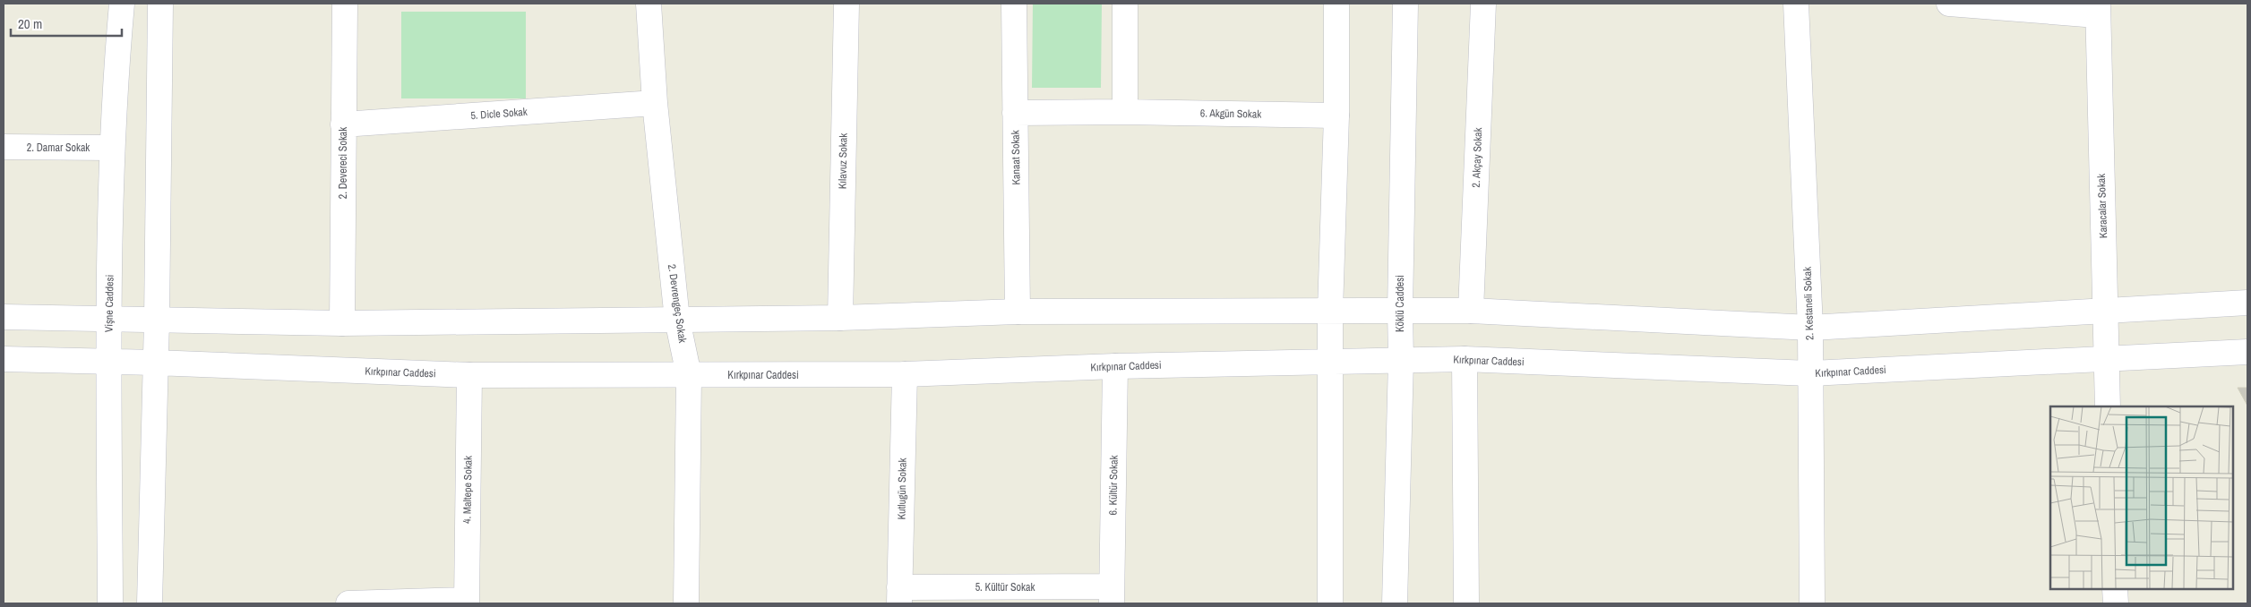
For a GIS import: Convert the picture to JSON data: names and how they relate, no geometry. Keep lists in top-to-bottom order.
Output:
{
  "streets": {
    "main road": [
      "5. Dicle Sokak",
      "6. Akgün Sokak",
      "2. Damar Sokak",
      "Kanaat Sokak",
      "2. Akçay Sokak",
      "Kılavuz Sokak",
      "2. Devereci Sokak",
      "Karacalar Sokak",
      "Vişne Caddesi",
      "2. Devrengeç Sokak",
      "Köklü Caddesi",
      "2. Kestaneli Sokak",
      "Kırkpınar Caddesi",
      "6. Kültür Sokak",
      "Kutlugün Sokak",
      "4. Maltepe Sokak",
      "5. Kültür Sokak"
    ]
  },
  "crossings": [
    ["5. Dicle Sokak", "2. Devereci Sokak"],
    ["5. Dicle Sokak", "2. Devrengeç Sokak"],
    ["6. Akgün Sokak", "Kanaat Sokak"],
    ["2. Damar Sokak", "Vişne Caddesi"],
    ["Karacalar Sokak", "Kırkpınar Caddesi"],
    ["Vişne Caddesi", "Kırkpınar Caddesi"],
    ["2. Devrengeç Sokak", "Kırkpınar Caddesi"],
    ["Köklü Caddesi", "Kırkpınar Caddesi"],
    ["2. Kestaneli Sokak", "Kırkpınar Caddesi"],
    ["Kırkpınar Caddesi", "6. Kültür Sokak"],
    ["Kırkpınar Caddesi", "Kutlugün Sokak"],
    ["Kırkpınar Caddesi", "4. Maltepe Sokak"],
    ["6. Kültür Sokak", "5. Kültür Sokak"],
    ["Kutlugün Sokak", "5. Kültür Sokak"]
  ],
  "scale_bar": "20 m"
}
